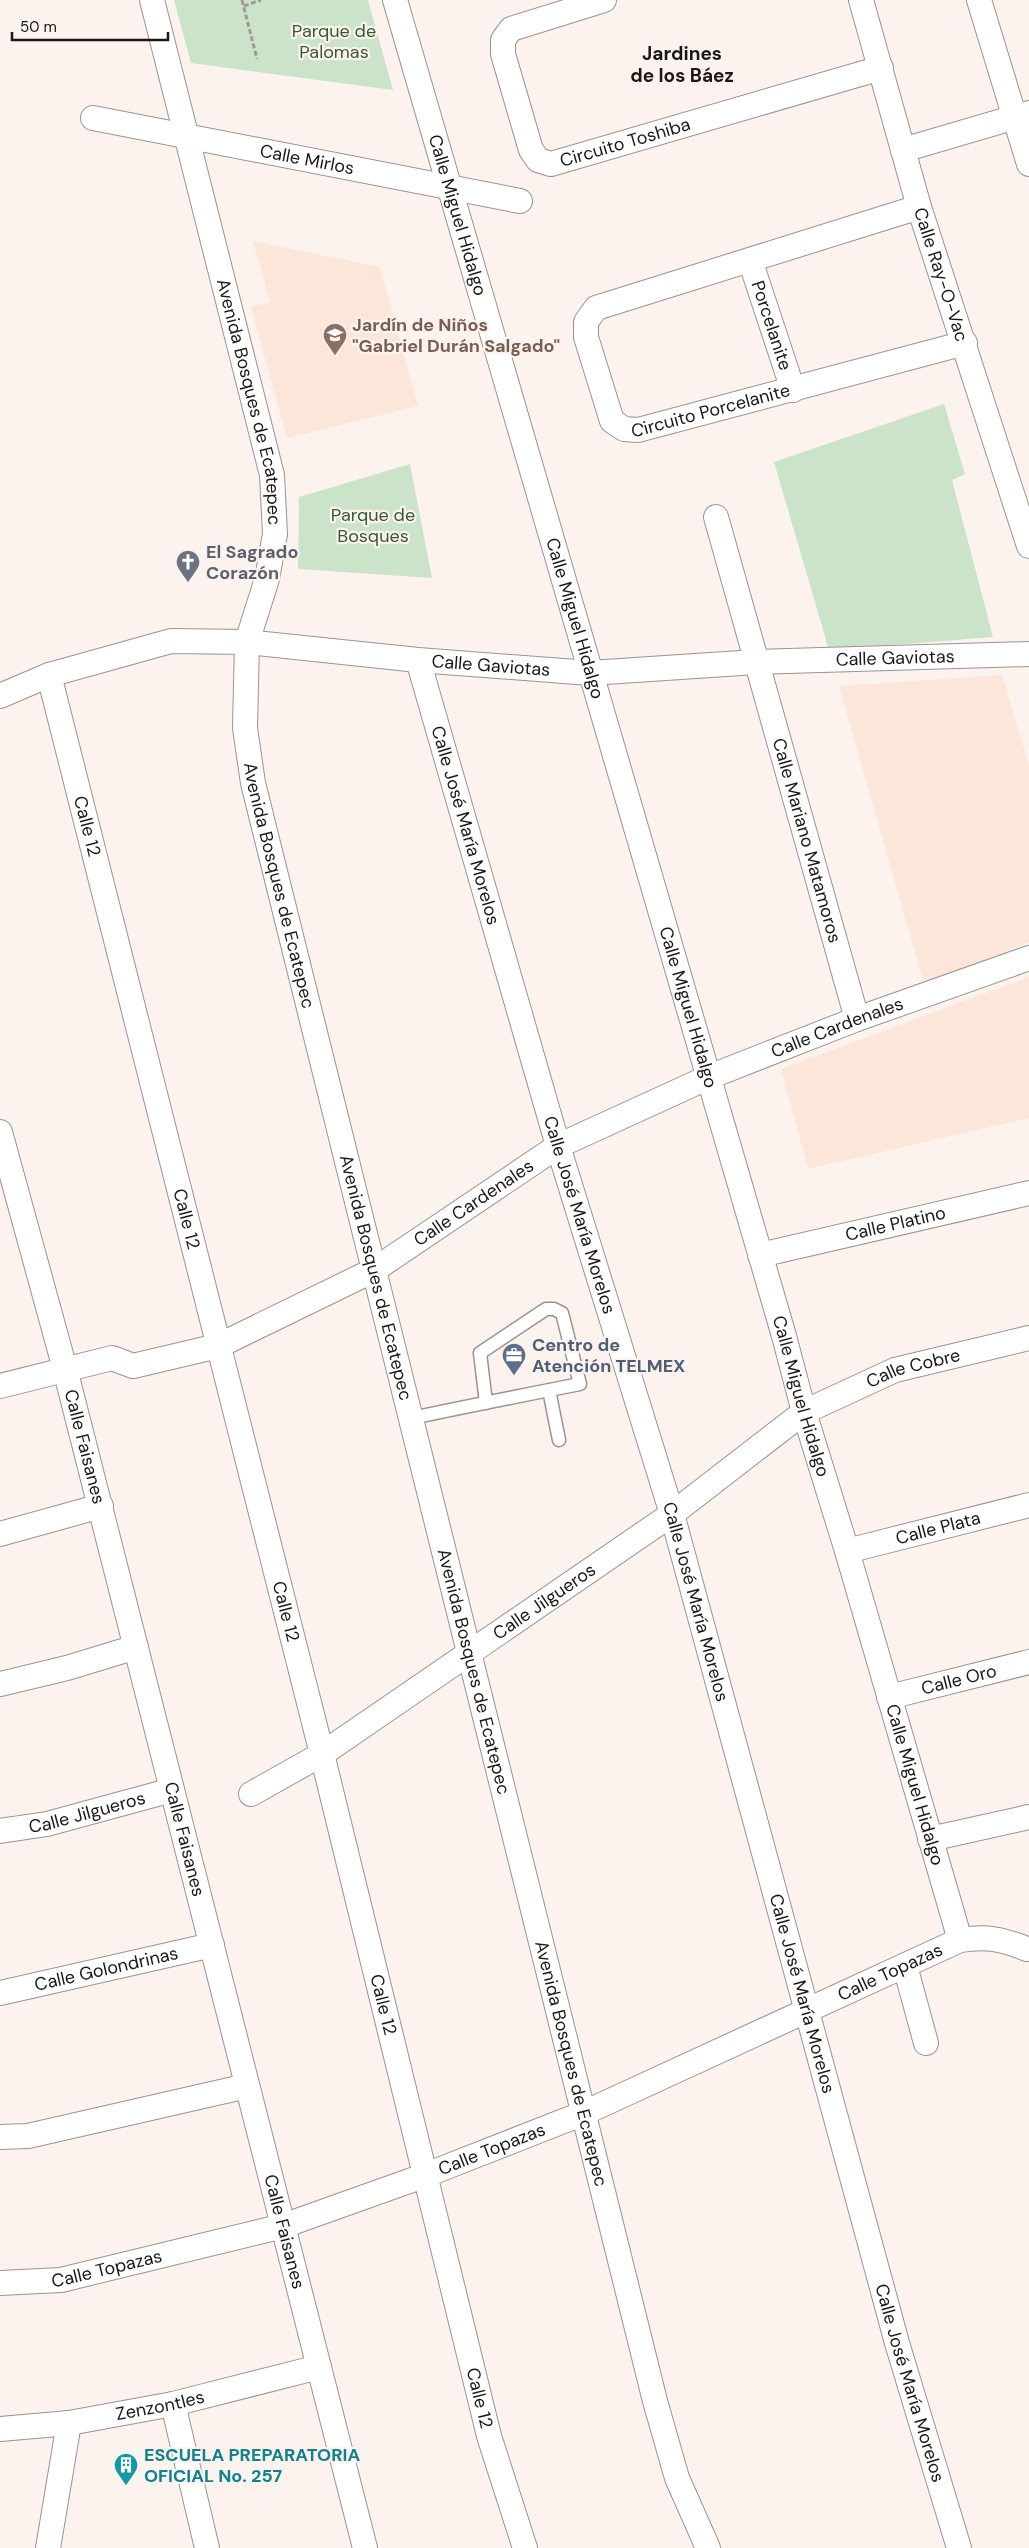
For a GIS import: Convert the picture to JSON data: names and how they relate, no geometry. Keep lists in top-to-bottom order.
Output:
{
  "streets": {
    "street": [
      "Circuito Toshiba",
      "Calle Mirlos",
      "Calle Miguel Hidalgo",
      "Calle Ray-O-Vac",
      "Porcelanite",
      "Avenida Bosques de Ecatepec",
      "Circuito Porcelanite",
      "Calle Gaviotas",
      "Calle José María Morelos",
      "Calle 12",
      "Calle Mariano Matamoros",
      "Calle Cardenales",
      "Calle Platino",
      "Calle Cobre",
      "Calle Faisanes",
      "Calle Plata",
      "Calle Jilgueros",
      "Calle Oro",
      "Calle Golondrinas",
      "Calle Topazas",
      "Zenzontles"
    ]
  },
  "crossings": [
    ["Circuito Toshiba", "Calle Ray-O-Vac"],
    ["Calle Mirlos", "Calle Miguel Hidalgo"],
    ["Calle Mirlos", "Avenida Bosques de Ecatepec"],
    ["Calle Miguel Hidalgo", "Calle Gaviotas"],
    ["Calle Miguel Hidalgo", "Calle Cardenales"],
    ["Calle Miguel Hidalgo", "Calle Platino"],
    ["Calle Miguel Hidalgo", "Calle Cobre"],
    ["Calle Miguel Hidalgo", "Calle Plata"],
    ["Calle Miguel Hidalgo", "Calle Jilgueros"],
    ["Calle Miguel Hidalgo", "Calle Oro"],
    ["Calle Miguel Hidalgo", "Calle Topazas"],
    ["Calle Ray-O-Vac", "Circuito Porcelanite"],
    ["Porcelanite", "Circuito Porcelanite"],
    ["Avenida Bosques de Ecatepec", "Calle Gaviotas"],
    ["Avenida Bosques de Ecatepec", "Calle Cardenales"],
    ["Avenida Bosques de Ecatepec", "Calle Jilgueros"],
    ["Avenida Bosques de Ecatepec", "Calle Topazas"],
    ["Calle Gaviotas", "Calle José María Morelos"],
    ["Calle Gaviotas", "Calle 12"],
    ["Calle Gaviotas", "Calle Mariano Matamoros"],
    ["Calle José María Morelos", "Calle Cardenales"],
    ["Calle José María Morelos", "Calle Jilgueros"],
    ["Calle José María Morelos", "Calle Topazas"],
    ["Calle 12", "Calle Cardenales"],
    ["Calle 12", "Calle Jilgueros"],
    ["Calle 12", "Calle Topazas"],
    ["Calle Mariano Matamoros", "Calle Cardenales"],
    ["Calle Cardenales", "Calle Faisanes"],
    ["Calle Cobre", "Calle Jilgueros"],
    ["Calle Faisanes", "Calle Jilgueros"],
    ["Calle Faisanes", "Calle Golondrinas"],
    ["Calle Faisanes", "Calle Topazas"],
    ["Calle Faisanes", "Zenzontles"]
  ],
  "districts": ["Jardines de los Báez"],
  "parks": ["Parque de Palomas", "Parque de Bosques"],
  "places": {
    "school or university": ["Jardín de Niños \"Gabriel Durán Salgado\""],
    "church": ["El Sagrado Corazón"],
    "office": ["Centro de Atención TELMEX"],
    "building": ["ESCUELA PREPARATORIA OFICIAL No. 257"]
  },
  "scale_bar": "50 m"
}
